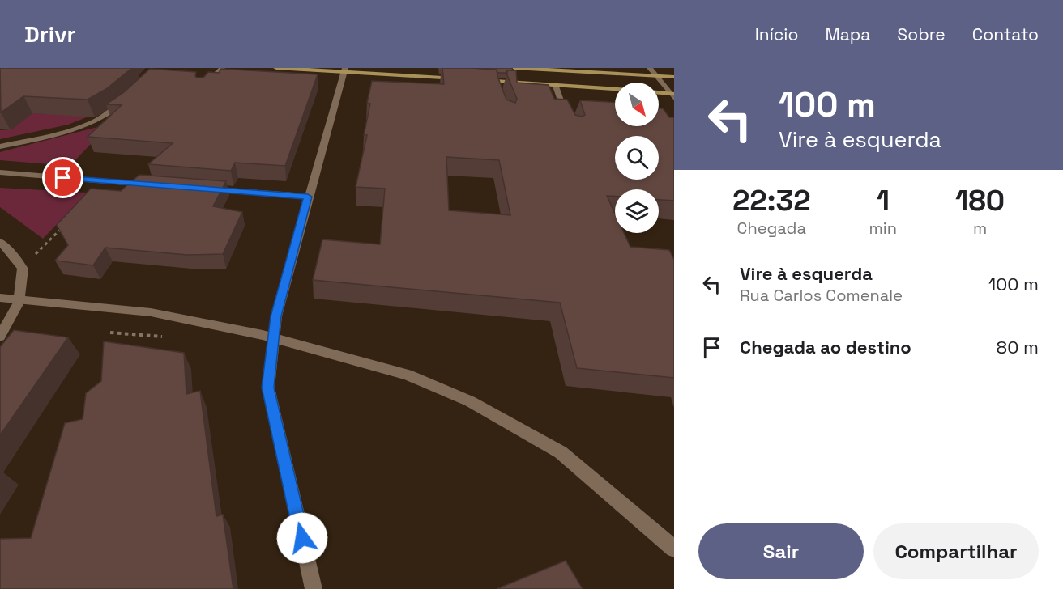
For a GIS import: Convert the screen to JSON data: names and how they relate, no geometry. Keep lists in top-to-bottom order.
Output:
{
  "north": "bottom right",
  "page": {
    "header": "Drivr",
    "nav": [
      "Início",
      "Mapa",
      "Sobre",
      "Contato"
    ],
    "turn": ["100 m", "Vire à esquerda"],
    "eta": [
      "22:32",
      "Chegada",
      "1",
      "min",
      "180",
      "m"
    ],
    "list": [
      {
        "name": "Vire à esquerda",
        "note": "Rua Carlos Comenale",
        "value": "100 m"
      },
      {
        "name": "Chegada ao destino",
        "value": "80 m"
      }
    ],
    "buttons": ["Sair", "Compartilhar"]
  }
}
